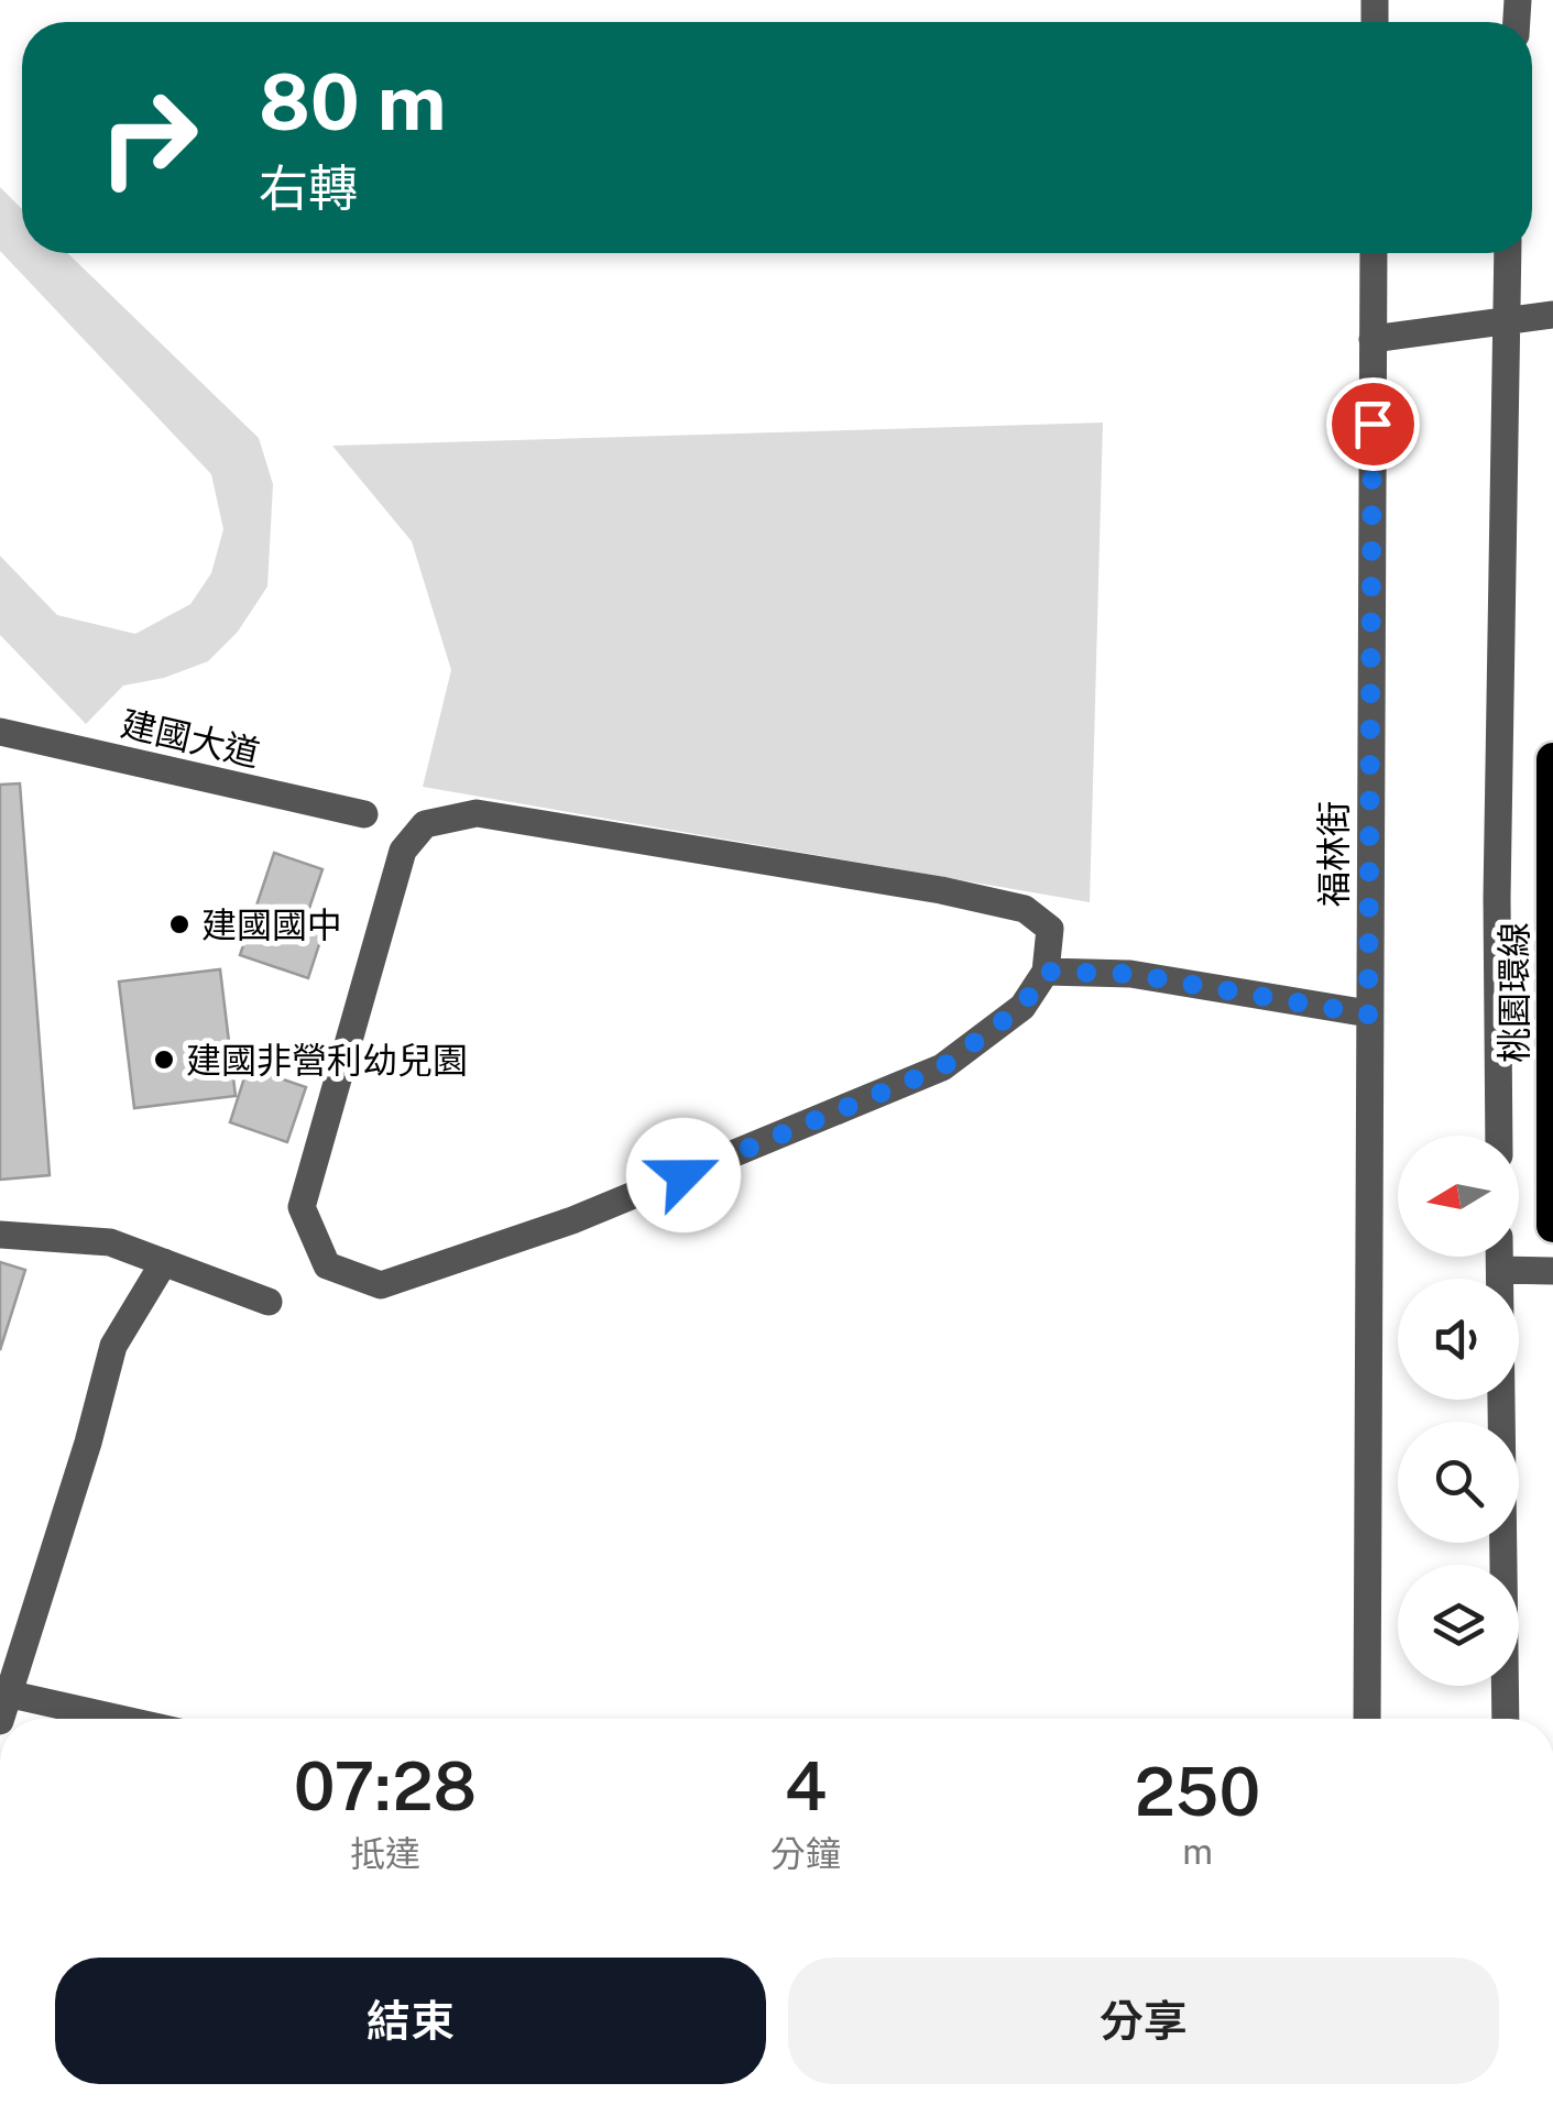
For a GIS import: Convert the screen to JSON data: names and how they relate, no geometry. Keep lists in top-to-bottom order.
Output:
{
  "streets": {
    "highway": ["桃園環線"],
    "street": ["建國大道", "福林街"]
  },
  "places": ["建國國中", "建國非營利幼兒園"],
  "north": "left",
  "page": {
    "turn": ["80 m", "右轉"],
    "eta": [
      "07:28",
      "抵達",
      "4",
      "分鐘",
      "250",
      "m"
    ],
    "buttons": ["結束", "分享"]
  }
}
